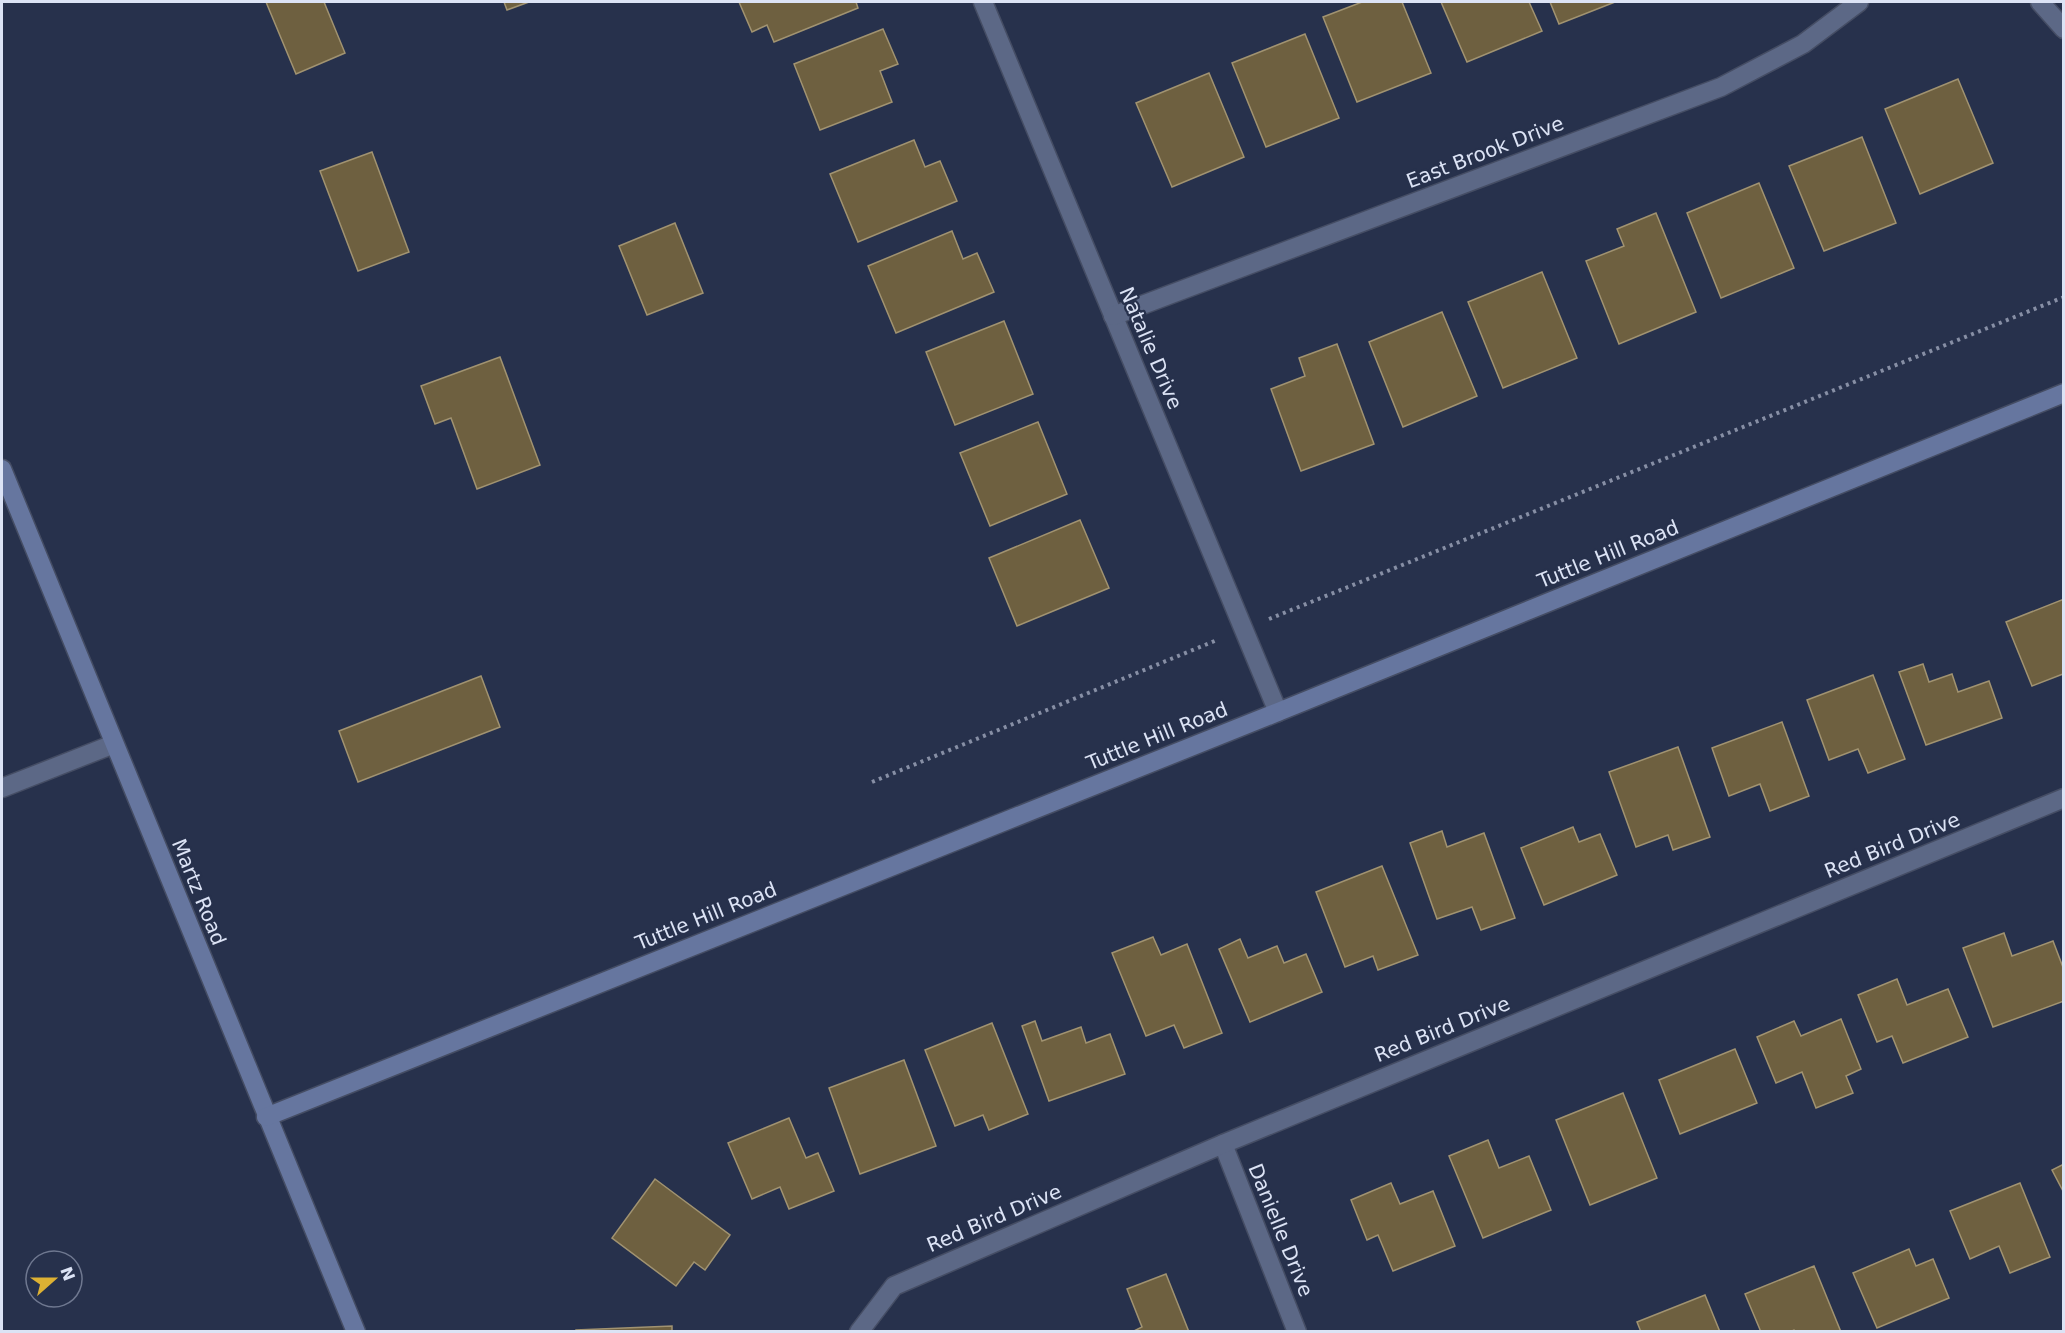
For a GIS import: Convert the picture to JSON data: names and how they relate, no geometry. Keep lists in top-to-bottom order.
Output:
{
  "streets": {
    "main road": ["Tuttle Hill Road", "Martz Road"],
    "street": [
      "East Brook Drive",
      "Natalie Drive",
      "Red Bird Drive",
      "Danielle Drive"
    ]
  },
  "crossings": [
    ["East Brook Drive", "Natalie Drive"],
    ["Natalie Drive", "Tuttle Hill Road"],
    ["Tuttle Hill Road", "Martz Road"],
    ["Red Bird Drive", "Danielle Drive"]
  ],
  "north": "right"
}
